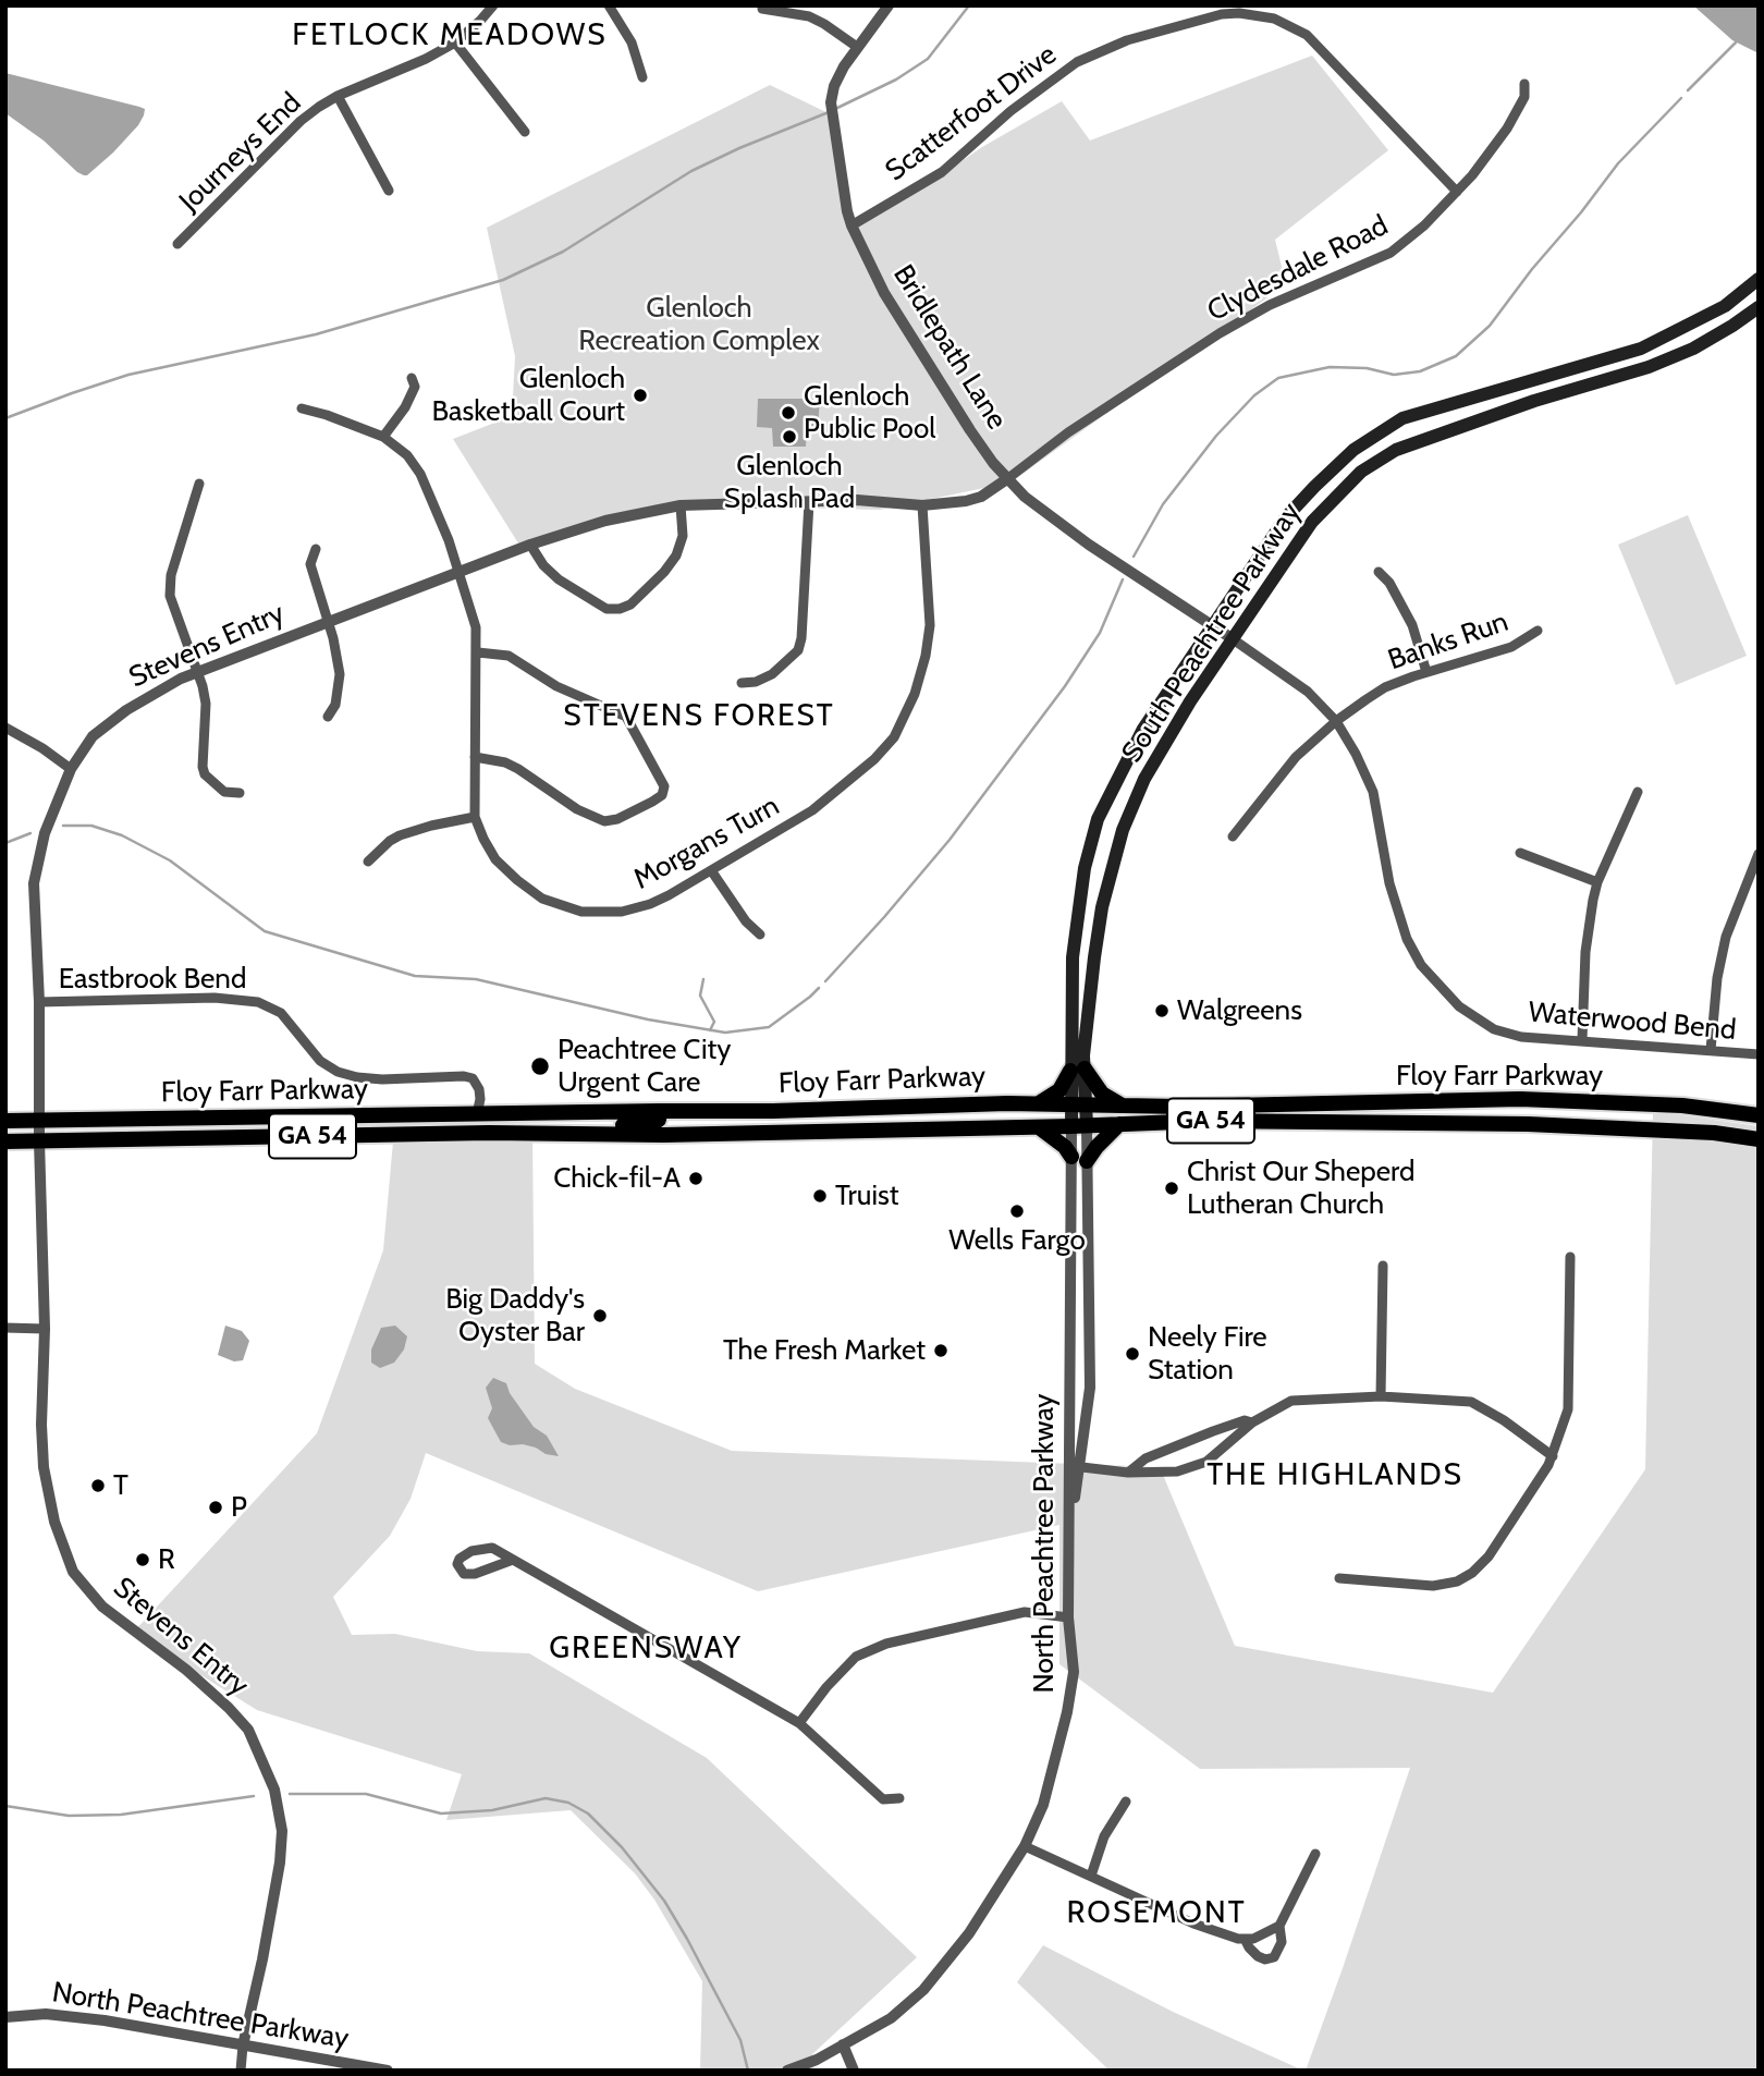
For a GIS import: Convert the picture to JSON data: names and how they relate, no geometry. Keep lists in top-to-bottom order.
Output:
{
  "streets": {
    "main road": ["South Peachtree Parkway", "Floy Farr Parkway", "GA 54"],
    "street": [
      "Scatterfoot Drive",
      "Journeys End",
      "Clydesdale Road",
      "Bridlepath Lane",
      "Banks Run",
      "Stevens Entry",
      "Morgans Turn",
      "Eastbrook Bend",
      "Waterwood Bend",
      "North Peachtree Parkway"
    ]
  },
  "crossings": [
    ["Scatterfoot Drive", "Clydesdale Road"],
    ["Scatterfoot Drive", "Bridlepath Lane"],
    ["Clydesdale Road", "Bridlepath Lane"],
    ["Clydesdale Road", "Stevens Entry"],
    ["Bridlepath Lane", "South Peachtree Parkway"],
    ["Bridlepath Lane", "Stevens Entry"],
    ["Bridlepath Lane", "Waterwood Bend"],
    ["South Peachtree Parkway", "Waterwood Bend"],
    ["South Peachtree Parkway", "Floy Farr Parkway"],
    ["South Peachtree Parkway", "North Peachtree Parkway"],
    ["Banks Run", "Waterwood Bend"],
    ["Stevens Entry", "Morgans Turn"],
    ["Stevens Entry", "Eastbrook Bend"],
    ["Stevens Entry", "Floy Farr Parkway"],
    ["Stevens Entry", "North Peachtree Parkway"],
    ["Eastbrook Bend", "Floy Farr Parkway"],
    ["Floy Farr Parkway", "North Peachtree Parkway"]
  ],
  "districts": [
    "FETLOCK MEADOWS",
    "STEVENS FOREST",
    "THE HIGHLANDS",
    "GREENSWAY",
    "ROSEMONT"
  ],
  "parks": ["Glenloch Recreation Complex"],
  "places": [
    "Glenloch Basketball Court",
    "Glenloch Public Pool",
    "Glenloch Splash Pad",
    "Walgreens",
    "Peachtree City Urgent Care",
    "Chick-fil-A",
    "Christ Our Sheperd Lutheran Church",
    "Truist",
    "Wells Fargo",
    "Big Daddy's Oyster Bar",
    "The Fresh Market",
    "Neely Fire Station",
    "T",
    "P",
    "R"
  ]
}
